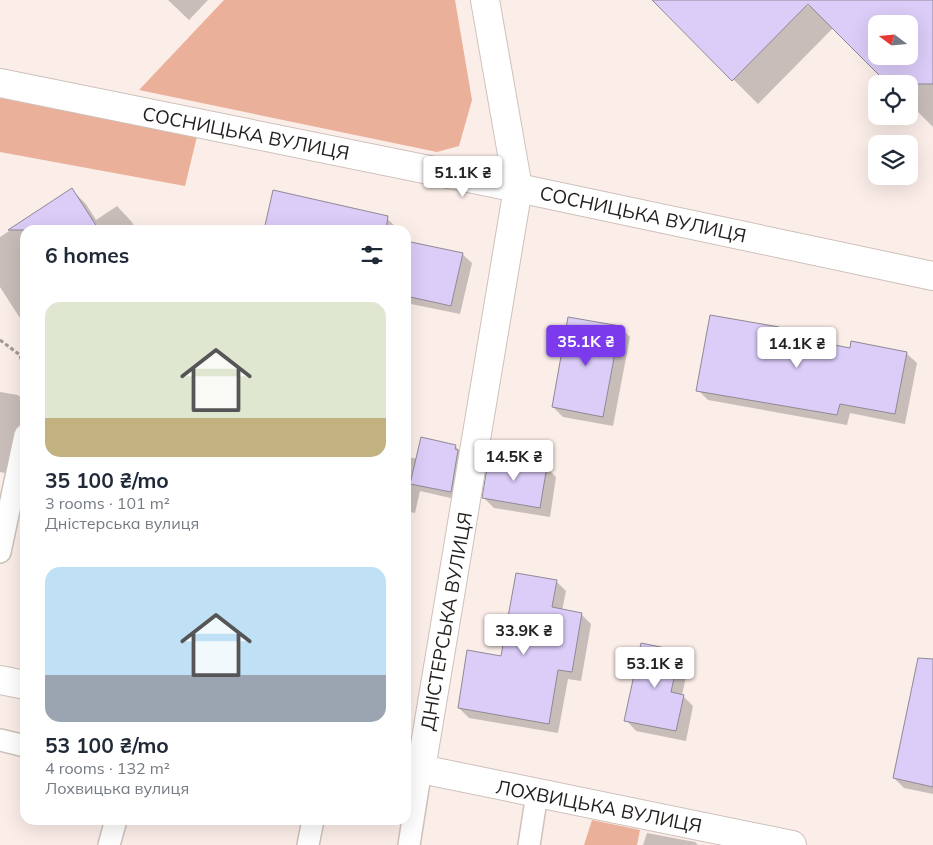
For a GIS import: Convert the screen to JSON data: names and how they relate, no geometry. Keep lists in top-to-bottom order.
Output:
{
  "streets": {
    "street": ["СОСНИЦЬКА ВУЛИЦЯ", "ДНІСТЕРСЬКА ВУЛИЦЯ", "ЛОХВИЦЬКА ВУЛИЦЯ"]
  },
  "crossings": [
    ["СОСНИЦЬКА ВУЛИЦЯ", "ДНІСТЕРСЬКА ВУЛИЦЯ"],
    ["ДНІСТЕРСЬКА ВУЛИЦЯ", "ЛОХВИЦЬКА ВУЛИЦЯ"]
  ],
  "north": "left",
  "page": {
    "price": [
      "51.1K ₴",
      "35.1K ₴",
      "14.1K ₴",
      "14.5K ₴",
      "33.9K ₴",
      "53.1K ₴"
    ],
    "heading": "6 homes",
    "list": [
      {
        "name": "35 100 ₴/mo",
        "note": "3 rooms · 101 m² · Дністерська вулиця"
      },
      {
        "name": "53 100 ₴/mo",
        "note": "4 rooms · 132 m² · Лохвицька вулиця"
      }
    ]
  }
}
